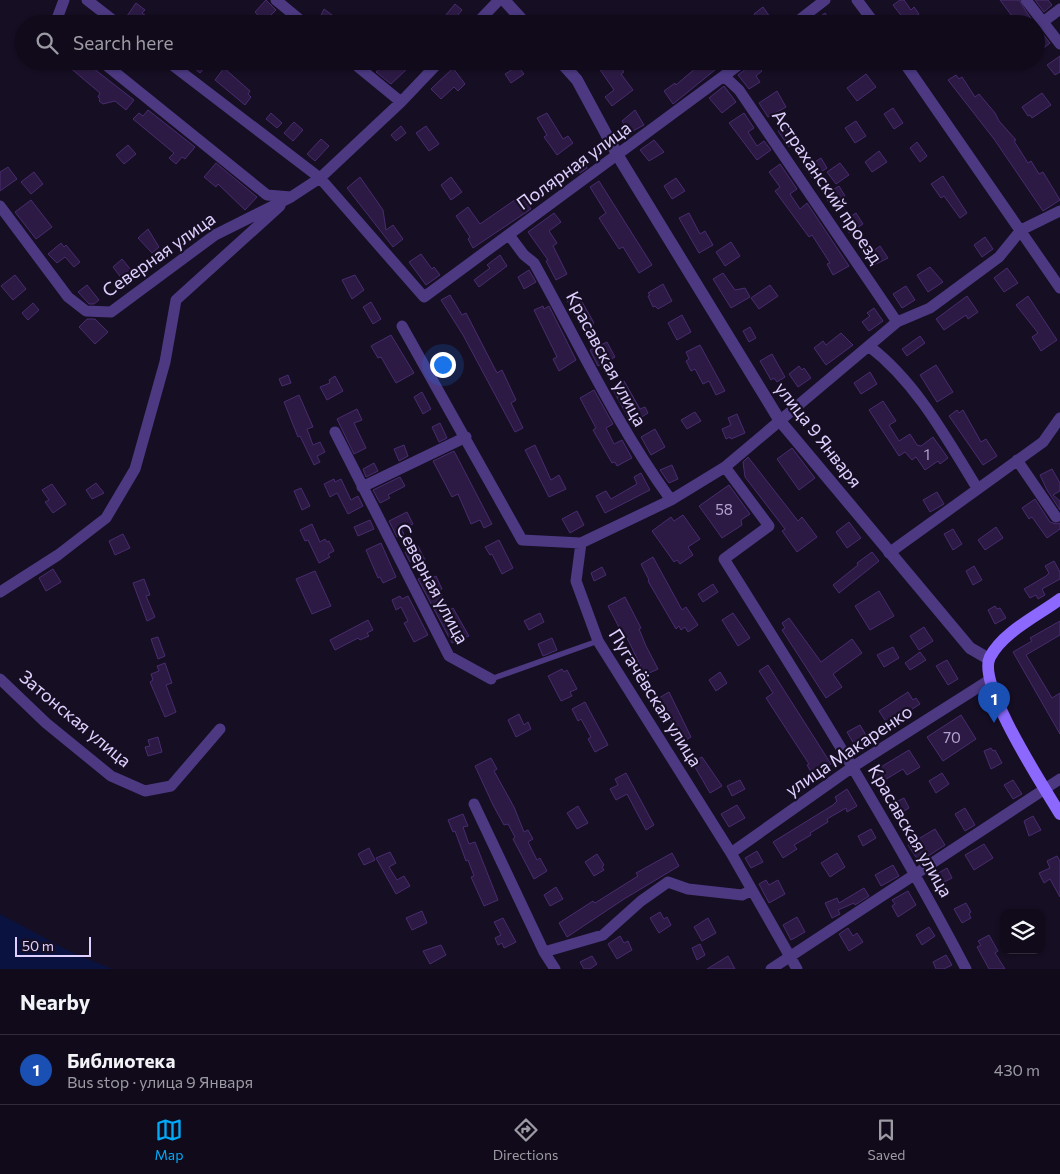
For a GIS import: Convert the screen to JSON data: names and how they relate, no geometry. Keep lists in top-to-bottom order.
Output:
{
  "streets": {
    "street": [
      "Полярная улица",
      "Астраханский проезд",
      "Северная улица",
      "Красавская улица",
      "улица 9 Января",
      "Пугачёвская улица",
      "Затонская улица",
      "улица Макаренко"
    ]
  },
  "crossings": [
    ["Полярная улица", "Астраханский проезд"],
    ["Полярная улица", "Красавская улица"],
    ["Полярная улица", "улица 9 Января"],
    ["Красавская улица", "улица Макаренко"],
    ["Пугачёвская улица", "улица Макаренко"]
  ],
  "house_numbers": ["1", "58", "70"],
  "scale_bar": "50 m",
  "page": {
    "search": "Search here",
    "pins": "1",
    "scale": "50 m",
    "heading": "Nearby",
    "list": [
      {
        "mark": "1",
        "name": "Библиотека",
        "note": "Bus stop · улица 9 Января",
        "value": "430 m"
      }
    ],
    "nav": ["Map", "Directions", "Saved"]
  }
}
